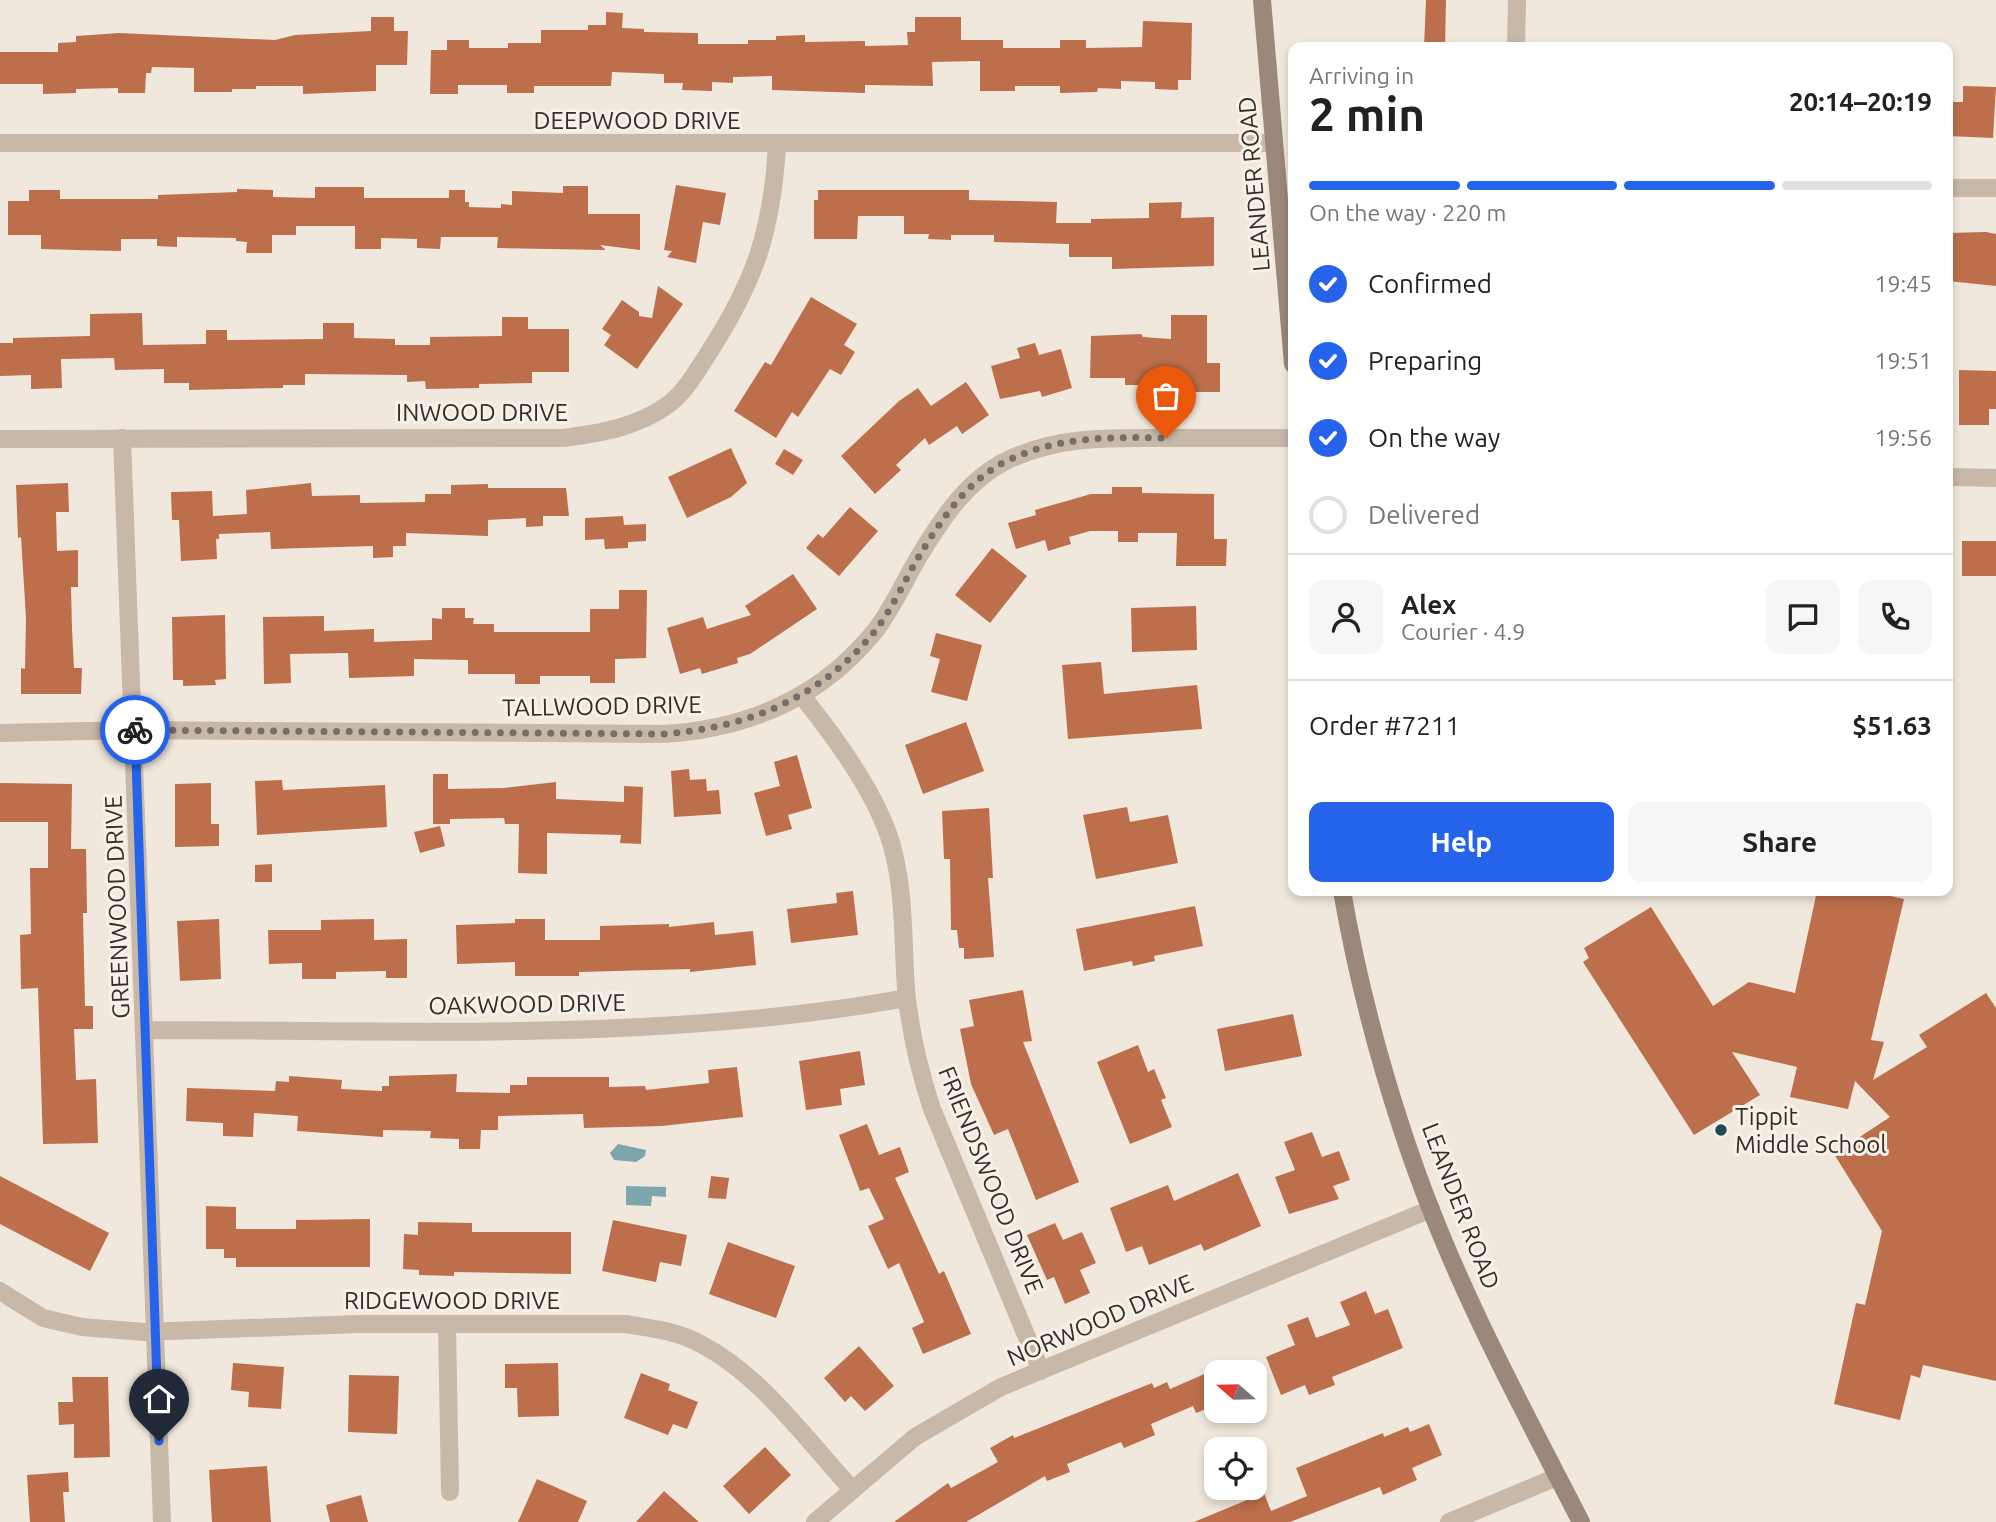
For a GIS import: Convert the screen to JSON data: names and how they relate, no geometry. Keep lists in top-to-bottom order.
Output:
{
  "streets": {
    "main road": ["LEANDER ROAD"],
    "street": [
      "DEEPWOOD DRIVE",
      "INWOOD DRIVE",
      "TALLWOOD DRIVE",
      "GREENWOOD DRIVE",
      "OAKWOOD DRIVE",
      "FRIENDSWOOD DRIVE",
      "RIDGEWOOD DRIVE",
      "NORWOOD DRIVE"
    ]
  },
  "crossings": [
    ["DEEPWOOD DRIVE", "LEANDER ROAD"],
    ["DEEPWOOD DRIVE", "INWOOD DRIVE"],
    ["LEANDER ROAD", "NORWOOD DRIVE"],
    ["INWOOD DRIVE", "GREENWOOD DRIVE"],
    ["TALLWOOD DRIVE", "GREENWOOD DRIVE"],
    ["TALLWOOD DRIVE", "FRIENDSWOOD DRIVE"],
    ["GREENWOOD DRIVE", "OAKWOOD DRIVE"],
    ["GREENWOOD DRIVE", "RIDGEWOOD DRIVE"],
    ["OAKWOOD DRIVE", "FRIENDSWOOD DRIVE"],
    ["FRIENDSWOOD DRIVE", "NORWOOD DRIVE"],
    ["RIDGEWOOD DRIVE", "NORWOOD DRIVE"]
  ],
  "places": ["Tippit Middle School"],
  "north": "left",
  "page": {
    "heading": ["2 min", "Arriving in", "20:14–20:19"],
    "panel": [
      "Alex",
      "Courier · 4.9",
      "Order #7211",
      "$51.63"
    ],
    "bar": "On the way · 220 m",
    "list": [
      ["Confirmed", "19:45"],
      ["Preparing", "19:51"],
      ["On the way", "19:56"],
      "Delivered"
    ],
    "buttons": ["Help", "Share"]
  }
}
